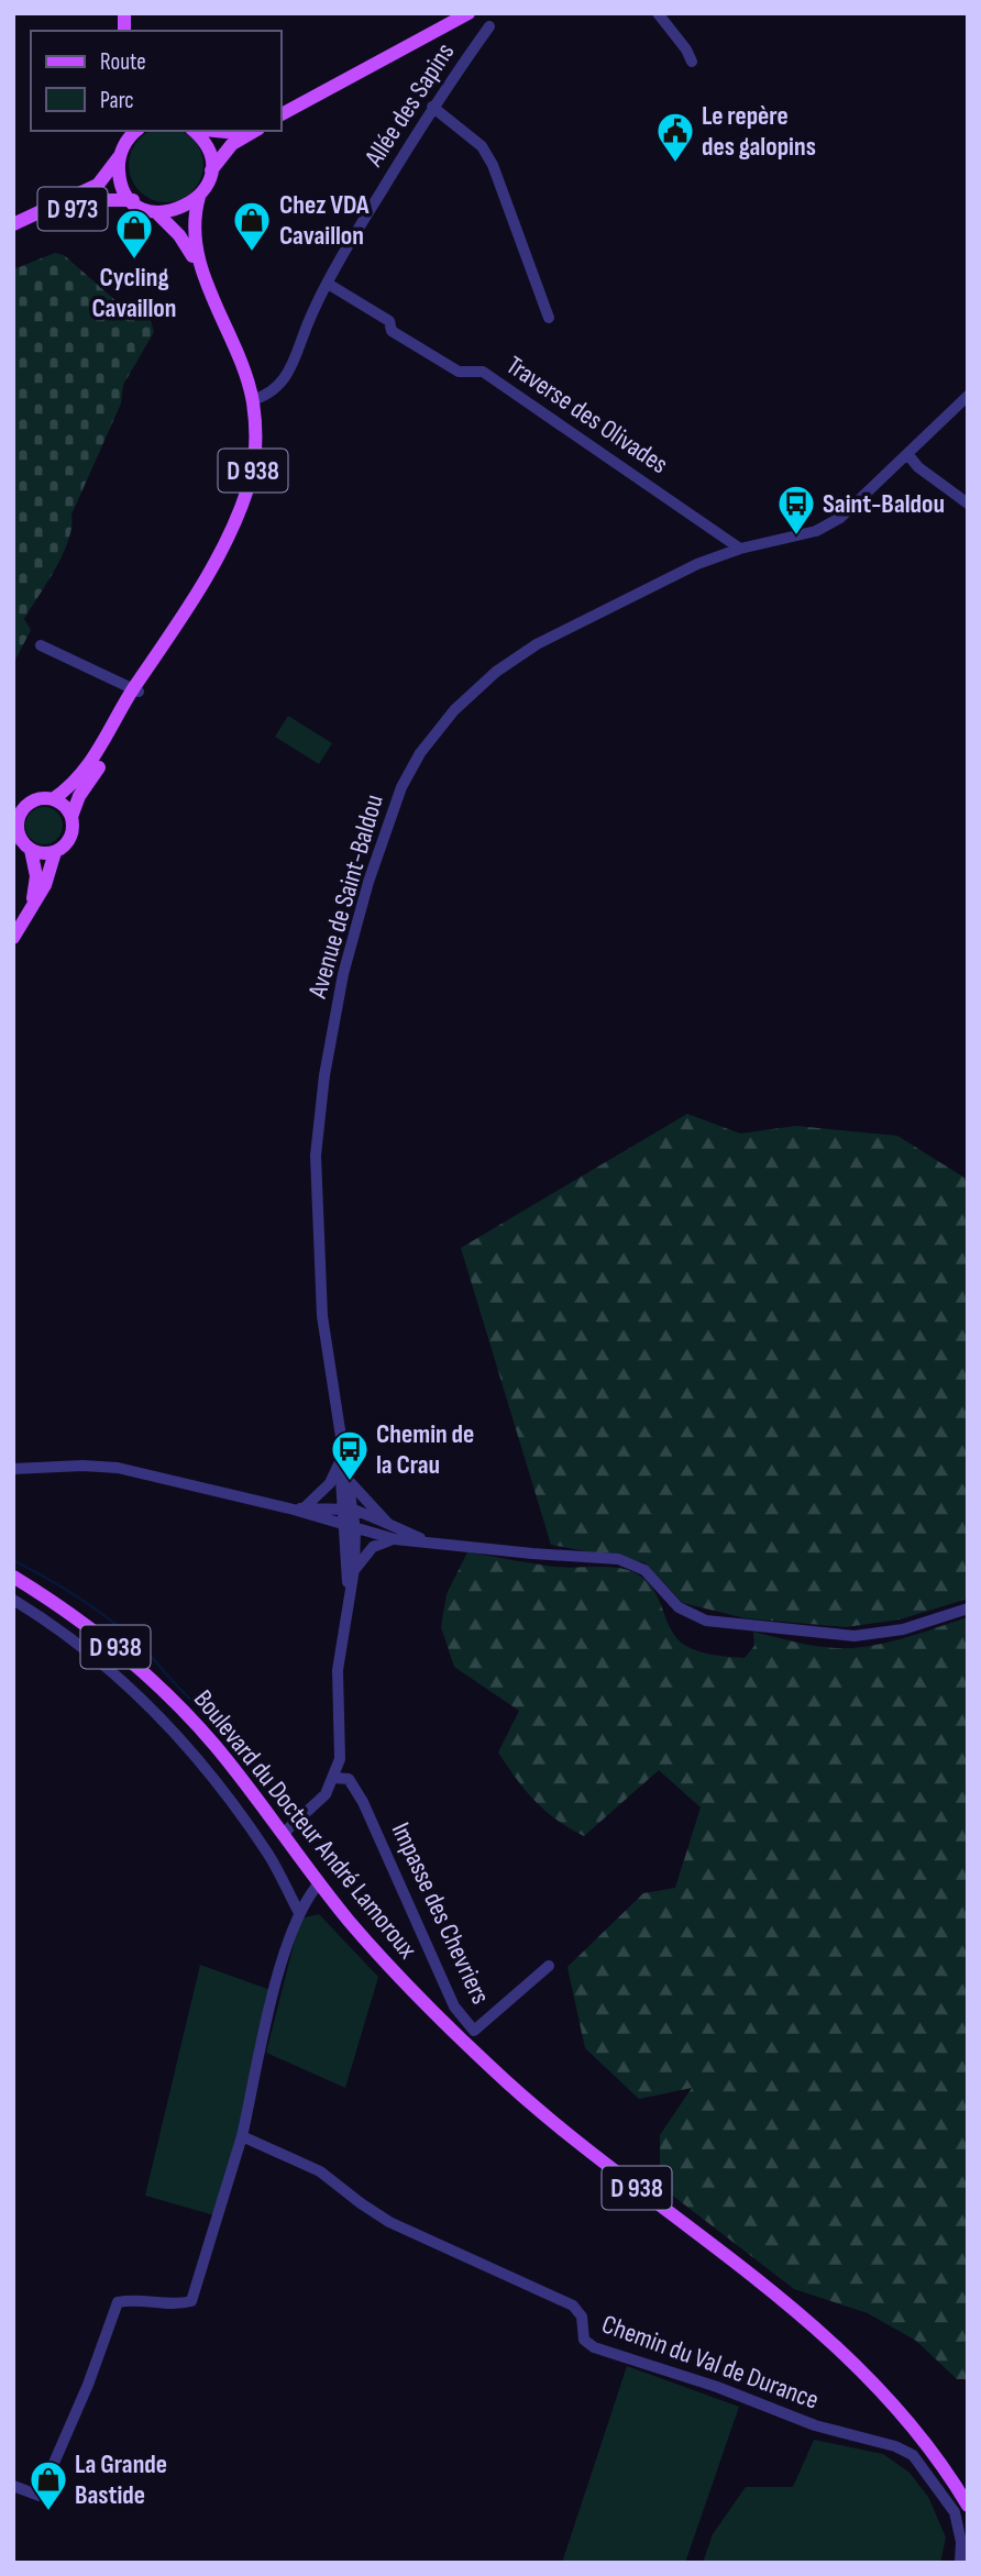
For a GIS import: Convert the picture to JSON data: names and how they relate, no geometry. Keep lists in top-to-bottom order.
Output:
{
  "streets": {
    "main road": ["D 973", "D 938", "Boulevard du Docteur André Lamoroux"],
    "street": [
      "Allée des Sapins",
      "Traverse des Olivades",
      "Avenue de Saint-Baldou",
      "Impasse des Chevriers",
      "Chemin du Val de Durance"
    ]
  },
  "crossings": [
    ["Allée des Sapins", "Traverse des Olivades"],
    ["Allée des Sapins", "D 938"],
    ["D 973", "D 938"],
    ["Traverse des Olivades", "Avenue de Saint-Baldou"],
    ["Avenue de Saint-Baldou", "Boulevard du Docteur André Lamoroux"],
    ["Avenue de Saint-Baldou", "Impasse des Chevriers"]
  ],
  "places": {
    "public building": ["Le repère des galopins"],
    "shop": ["Chez VDA Cavaillon", "Cycling Cavaillon", "La Grande Bastide"],
    "bus stop": ["Saint-Baldou", "Chemin de la Crau"]
  },
  "legend": ["Route", "Parc"]
}
